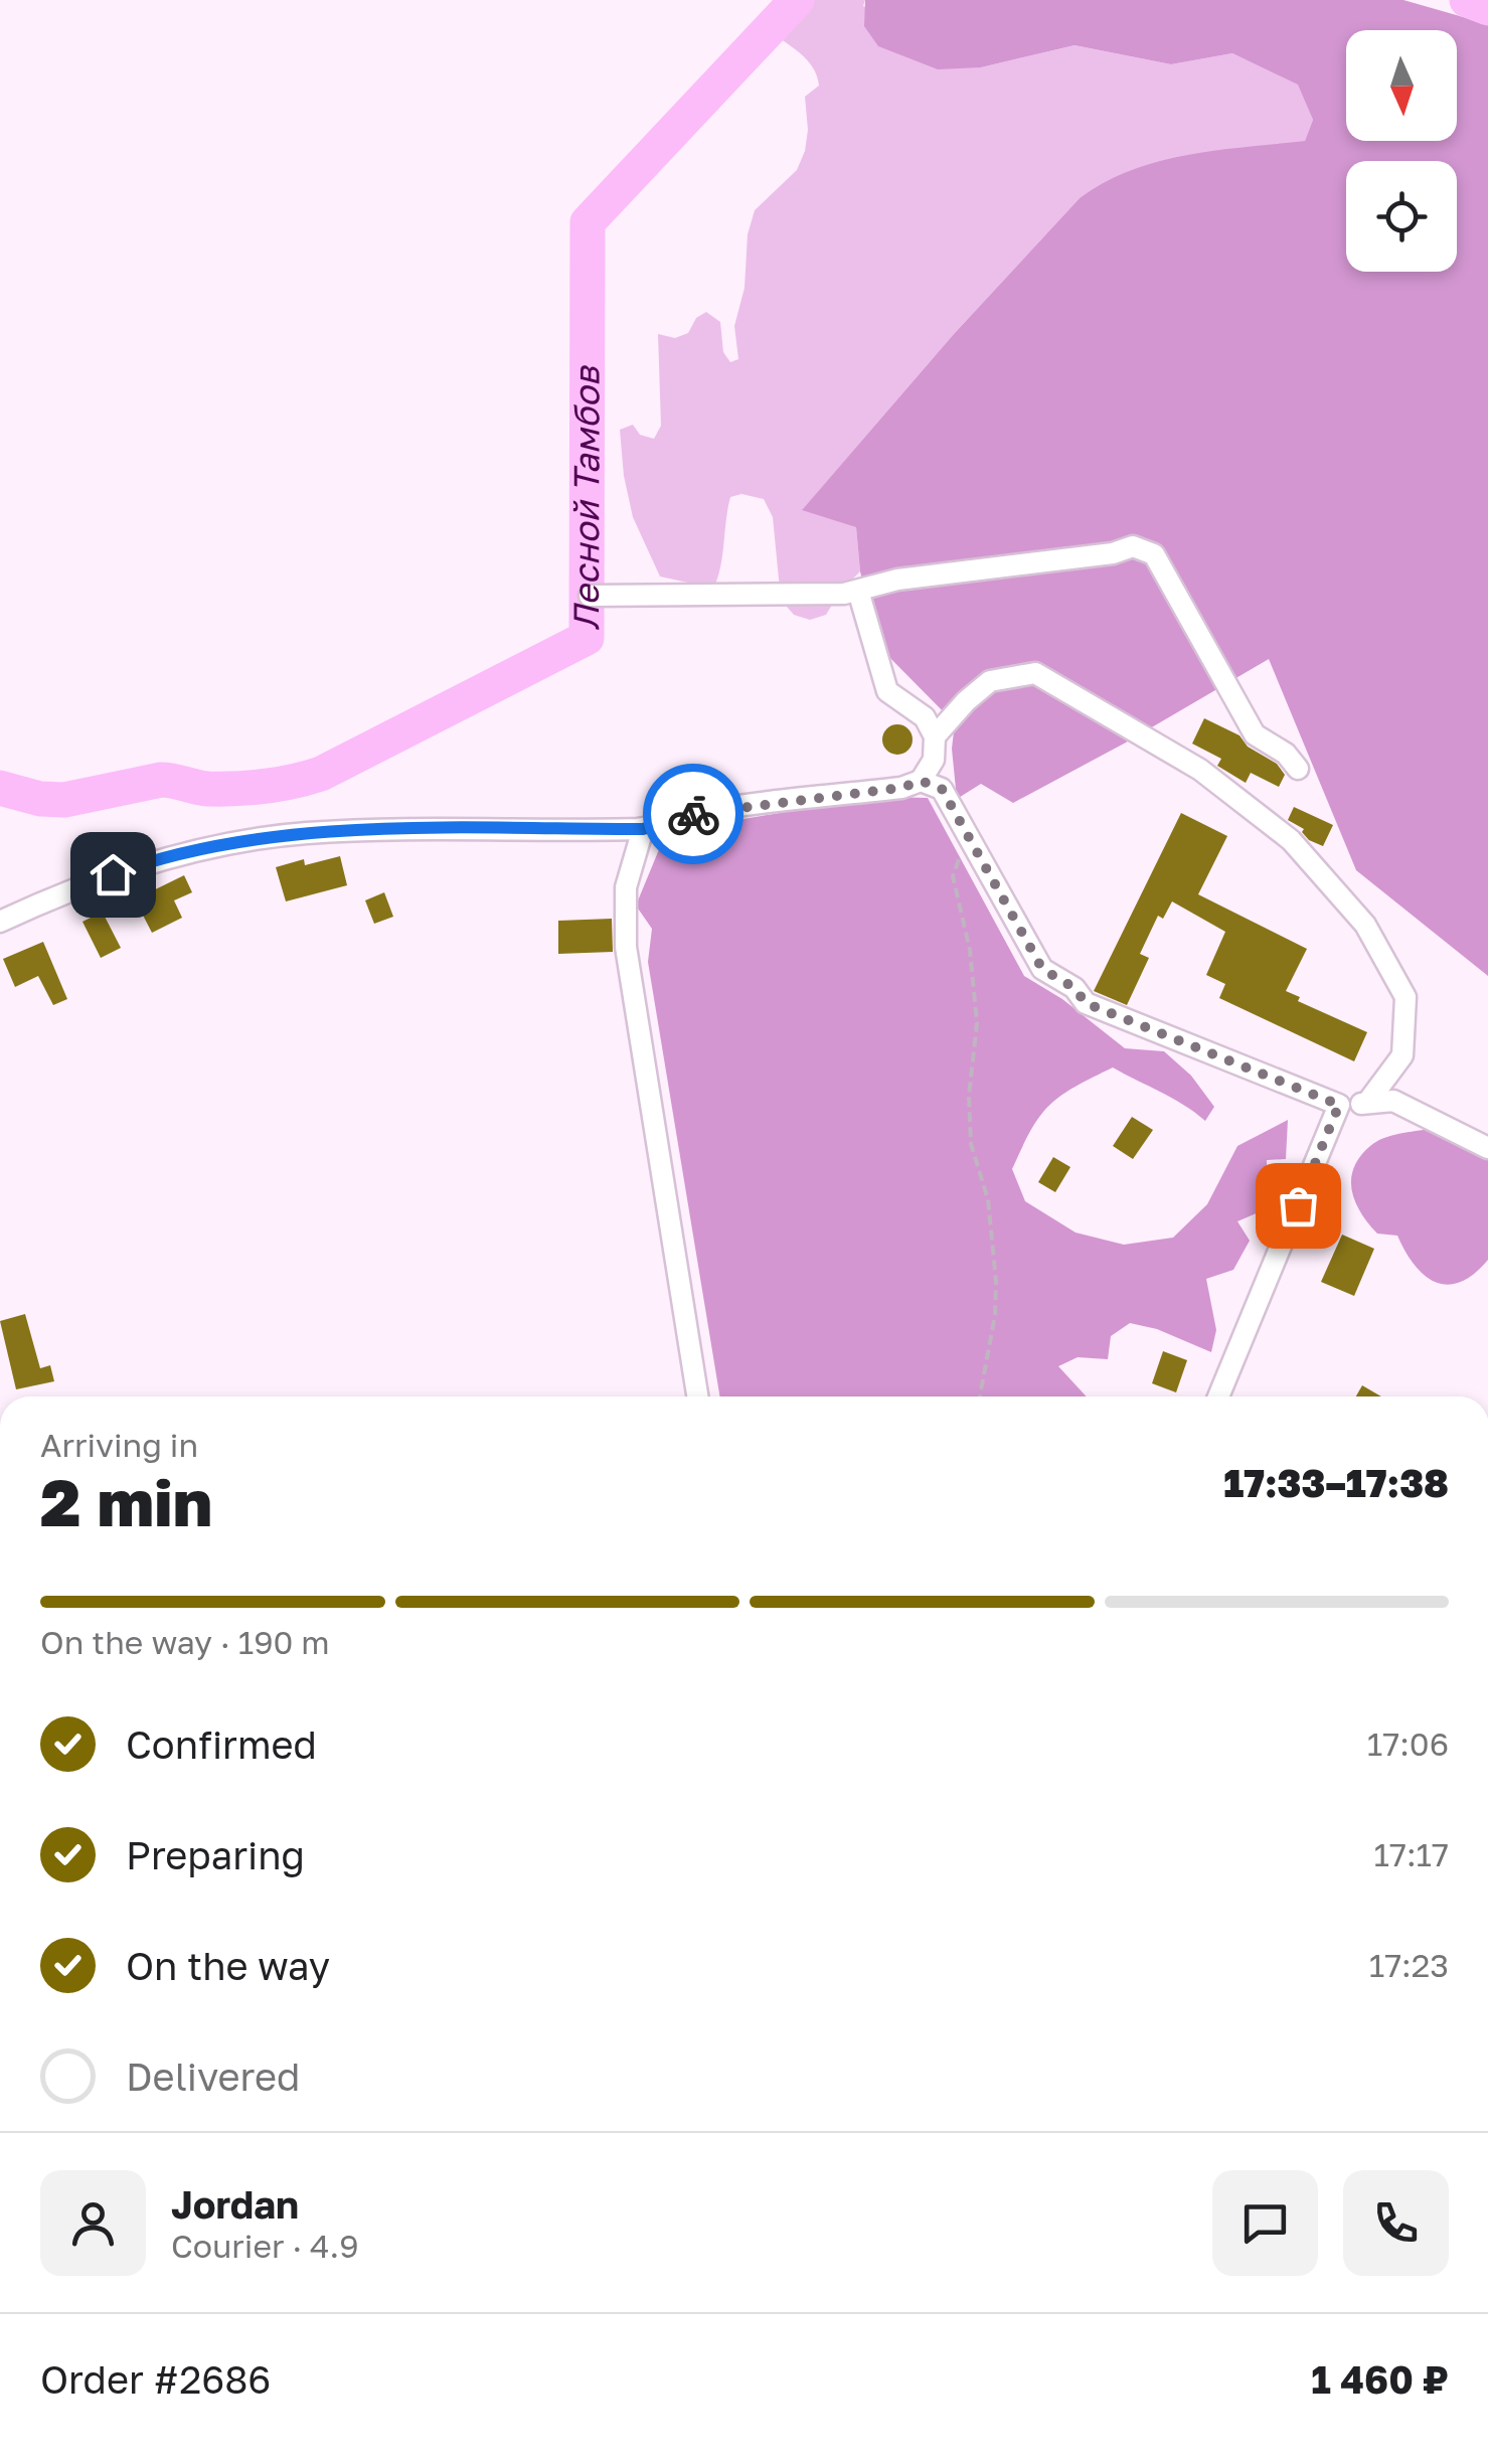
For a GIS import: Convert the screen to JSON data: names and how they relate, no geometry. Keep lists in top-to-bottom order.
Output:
{
  "water": ["Лесной Тамбов"],
  "north": "bottom",
  "page": {
    "heading": ["2 min", "Arriving in", "17:33–17:38"],
    "panel": [
      "Jordan",
      "Courier · 4.9",
      "Order #2686",
      "1 460 ₽"
    ],
    "bar": "On the way · 190 m",
    "list": [
      ["Confirmed", "17:06"],
      ["Preparing", "17:17"],
      ["On the way", "17:23"],
      "Delivered"
    ]
  }
}
